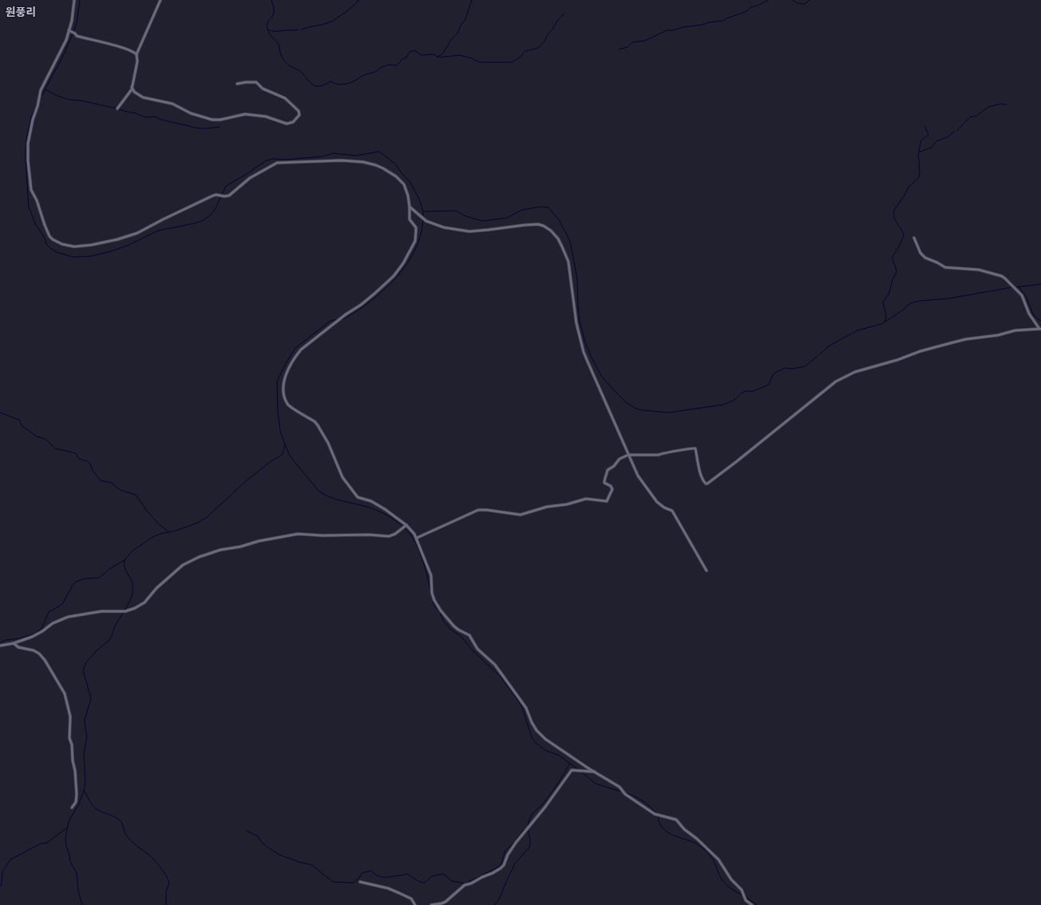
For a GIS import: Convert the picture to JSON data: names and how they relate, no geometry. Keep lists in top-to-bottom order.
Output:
{
  "districts": ["원풍리"]
}
